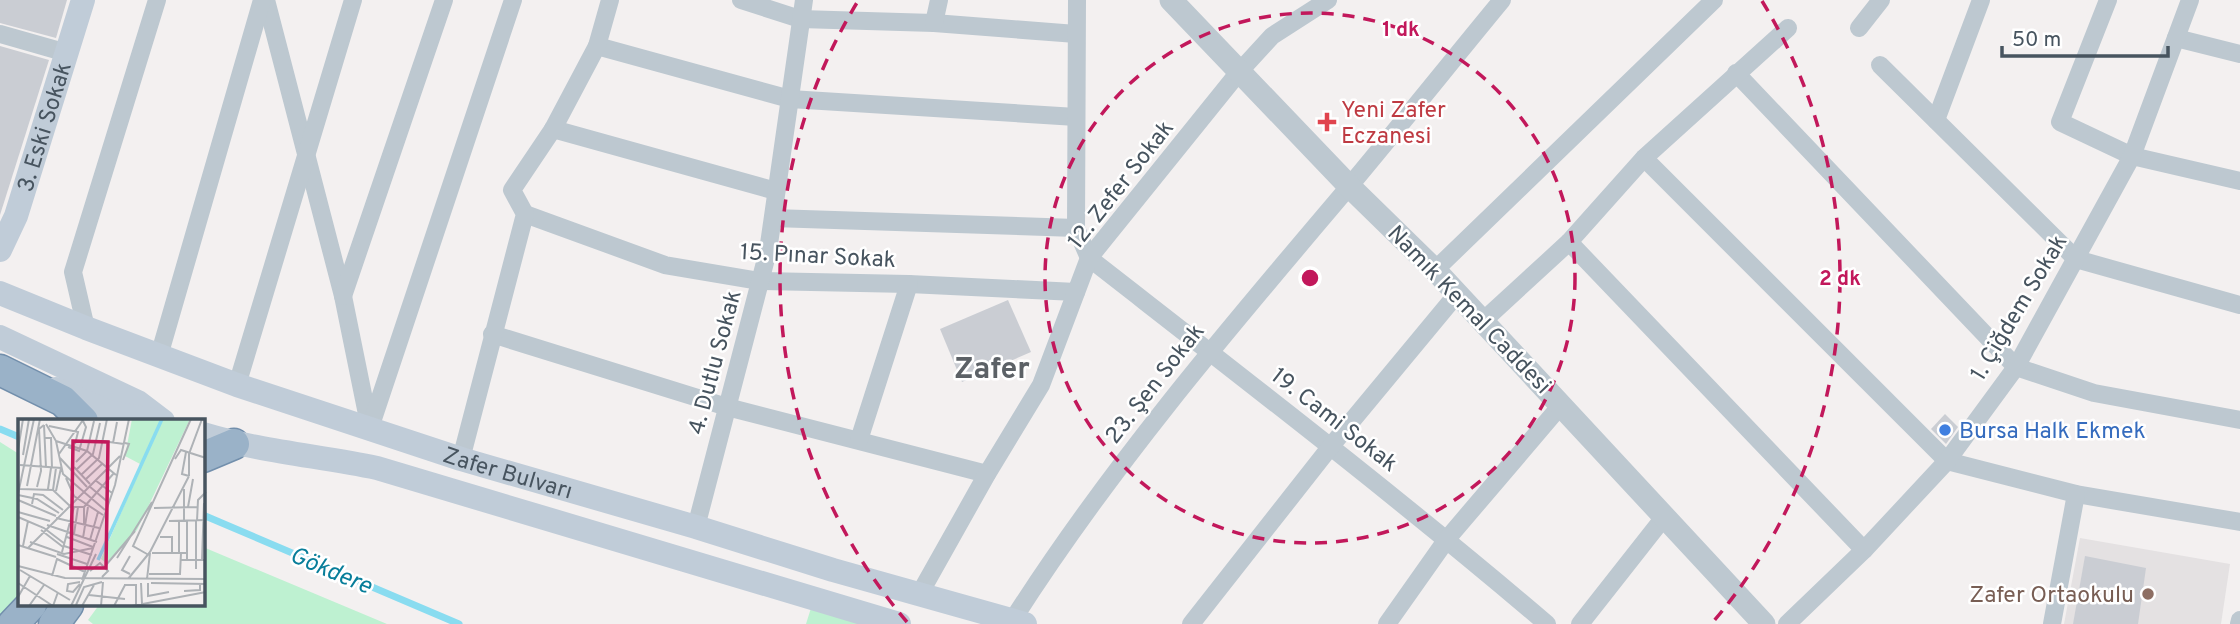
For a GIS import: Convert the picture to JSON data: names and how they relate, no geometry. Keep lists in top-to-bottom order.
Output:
{
  "streets": {
    "main road": ["3. Eski Sokak", "Zafer Bulvarı"],
    "street": [
      "12. Zefer Sokak",
      "15. Pınar Sokak",
      "1. Çiğdem Sokak",
      "Namık Kemal Caddesi",
      "4. Dutlu Sokak",
      "23. Şen Sokak",
      "19. Cami Sokak"
    ]
  },
  "crossings": [
    ["12. Zefer Sokak", "15. Pınar Sokak"],
    ["12. Zefer Sokak", "Namık Kemal Caddesi"],
    ["12. Zefer Sokak", "19. Cami Sokak"],
    ["12. Zefer Sokak", "Zafer Bulvarı"],
    ["15. Pınar Sokak", "4. Dutlu Sokak"],
    ["Namık Kemal Caddesi", "23. Şen Sokak"],
    ["4. Dutlu Sokak", "Zafer Bulvarı"],
    ["23. Şen Sokak", "19. Cami Sokak"],
    ["23. Şen Sokak", "Zafer Bulvarı"]
  ],
  "districts": ["Zafer"],
  "water": ["Gökdere"],
  "places": {
    "health": ["Yeni Zafer Eczanesi"],
    "other": ["Bursa Halk Ekmek", "Zafer Ortaokulu"]
  },
  "scale_bar": "50 m",
  "rings": ["1 dk", "2 dk"]
}
